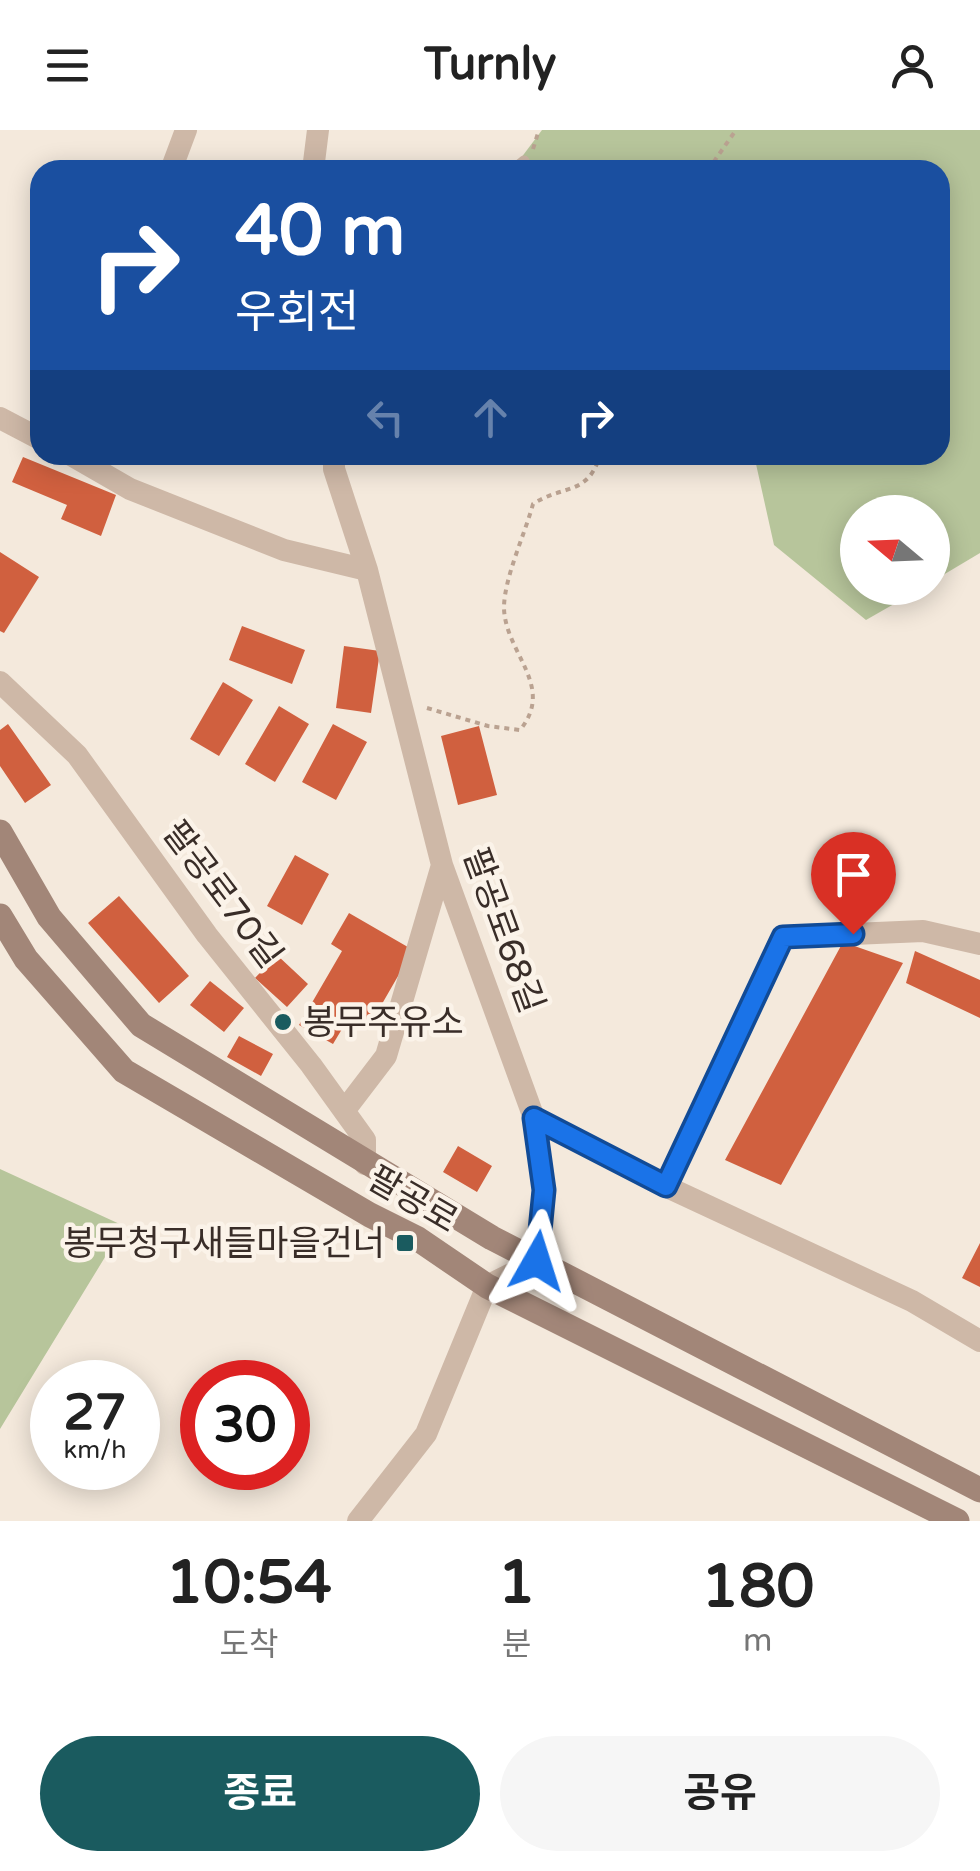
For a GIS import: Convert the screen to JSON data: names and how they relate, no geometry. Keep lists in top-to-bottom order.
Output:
{
  "streets": {
    "main road": ["팔공로"],
    "street": ["팔공로70길", "팔공로68길"]
  },
  "crossings": [
    ["팔공로70길", "팔공로"],
    ["팔공로68길", "팔공로"]
  ],
  "places": {
    "other": ["봉무주유소"],
    "transit": ["봉무청구새들마을건너"]
  },
  "north": "left",
  "page": {
    "header": "Turnly",
    "turn": ["40 m", "우회전"],
    "speed": "27 km/h",
    "limit": "30",
    "eta": [
      "10:54",
      "도착",
      "1",
      "분",
      "180",
      "m"
    ],
    "buttons": ["종료", "공유"]
  }
}
